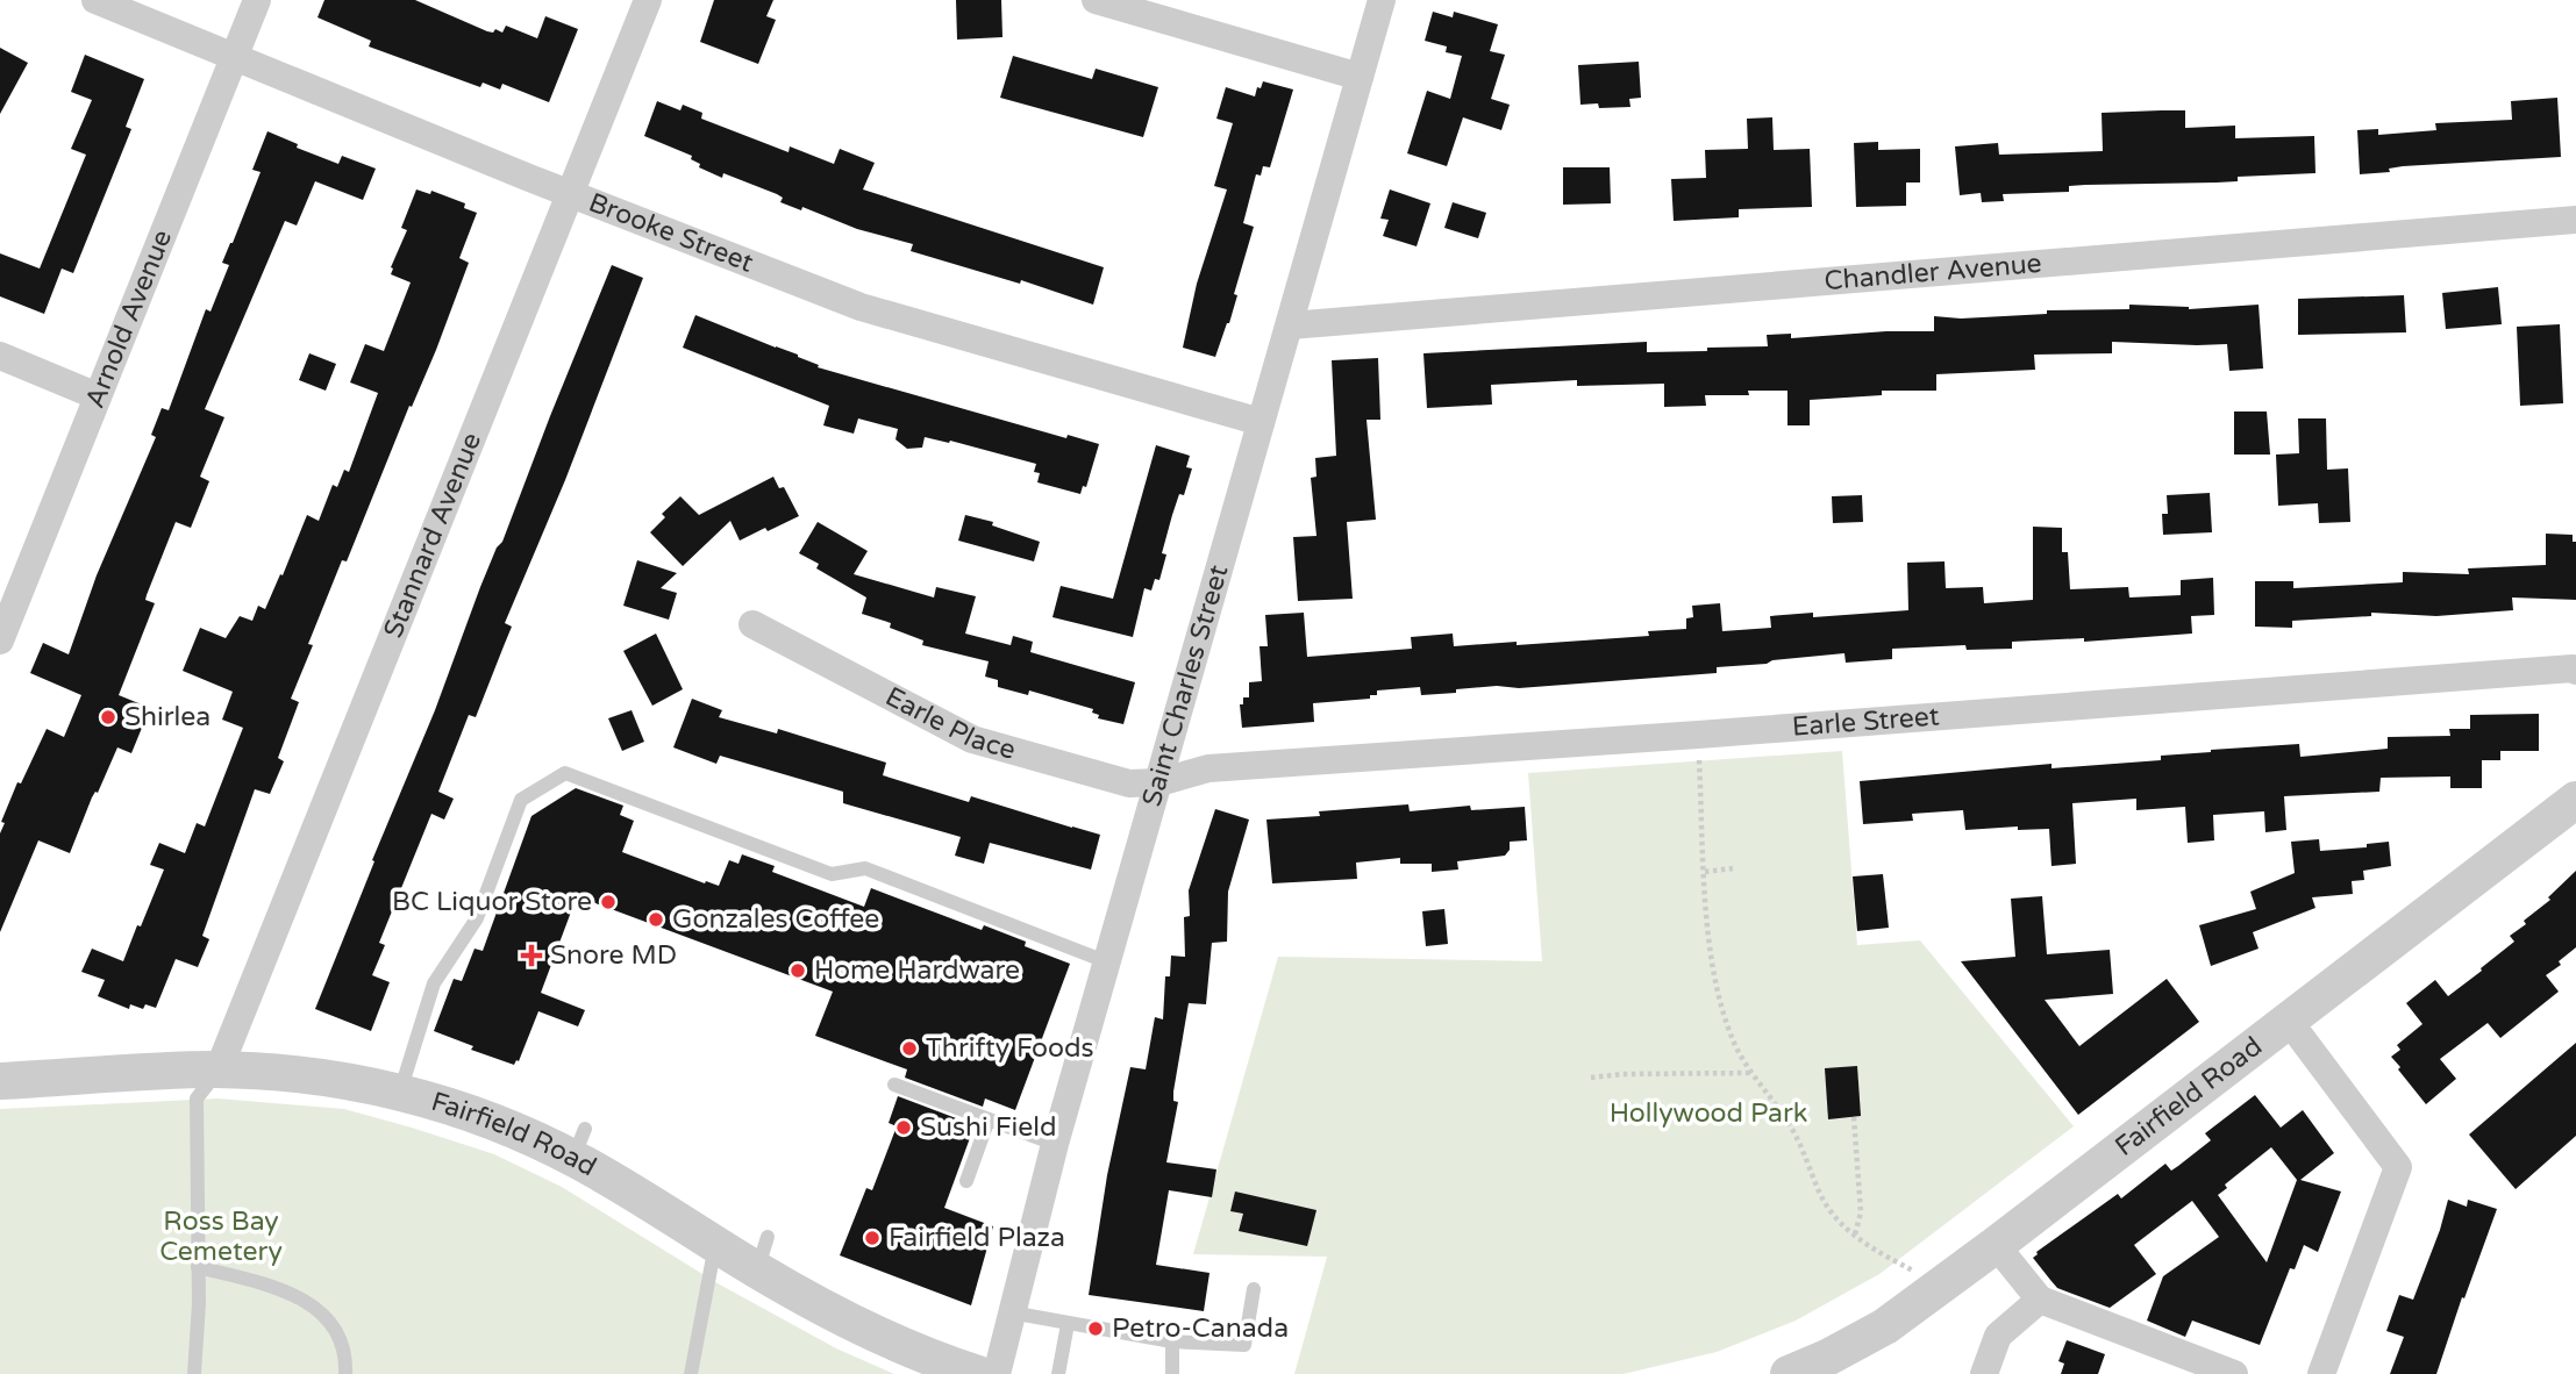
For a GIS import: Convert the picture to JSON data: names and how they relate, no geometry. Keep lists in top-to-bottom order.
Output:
{
  "streets": {
    "street": [
      "Brooke Street",
      "Chandler Avenue",
      "Arnold Avenue",
      "Stannard Avenue",
      "Saint Charles Street",
      "Earle Place",
      "Earle Street",
      "Fairfield Road"
    ]
  },
  "crossings": [
    ["Brooke Street", "Arnold Avenue"],
    ["Brooke Street", "Stannard Avenue"],
    ["Brooke Street", "Saint Charles Street"],
    ["Chandler Avenue", "Saint Charles Street"],
    ["Stannard Avenue", "Fairfield Road"],
    ["Saint Charles Street", "Earle Place"],
    ["Saint Charles Street", "Earle Street"],
    ["Earle Place", "Earle Street"]
  ],
  "parks": ["Hollywood Park", "Ross Bay Cemetery"],
  "places": {
    "other": [
      "Shirlea",
      "BC Liquor Store",
      "Gonzales Coffee",
      "Home Hardware",
      "Thrifty Foods",
      "Sushi Field",
      "Fairfield Plaza",
      "Petro-Canada"
    ],
    "health": ["Snore MD"]
  }
}
